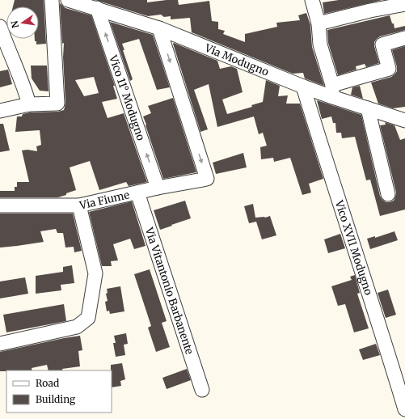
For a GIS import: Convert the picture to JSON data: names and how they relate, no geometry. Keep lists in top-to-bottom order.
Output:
{
  "streets": {
    "street": [
      "Via Modugno",
      "Vico 11° Modugno",
      "Via Fiume",
      "Vico XVII Modugno",
      "Via Vitantonio Barbanente"
    ]
  },
  "crossings": [
    ["Via Modugno", "Vico 11° Modugno"],
    ["Via Modugno", "Via Fiume"],
    ["Via Modugno", "Vico XVII Modugno"],
    ["Vico 11° Modugno", "Via Fiume"],
    ["Via Fiume", "Via Vitantonio Barbanente"]
  ],
  "legend": ["Road", "Building"],
  "north": "left"
}
